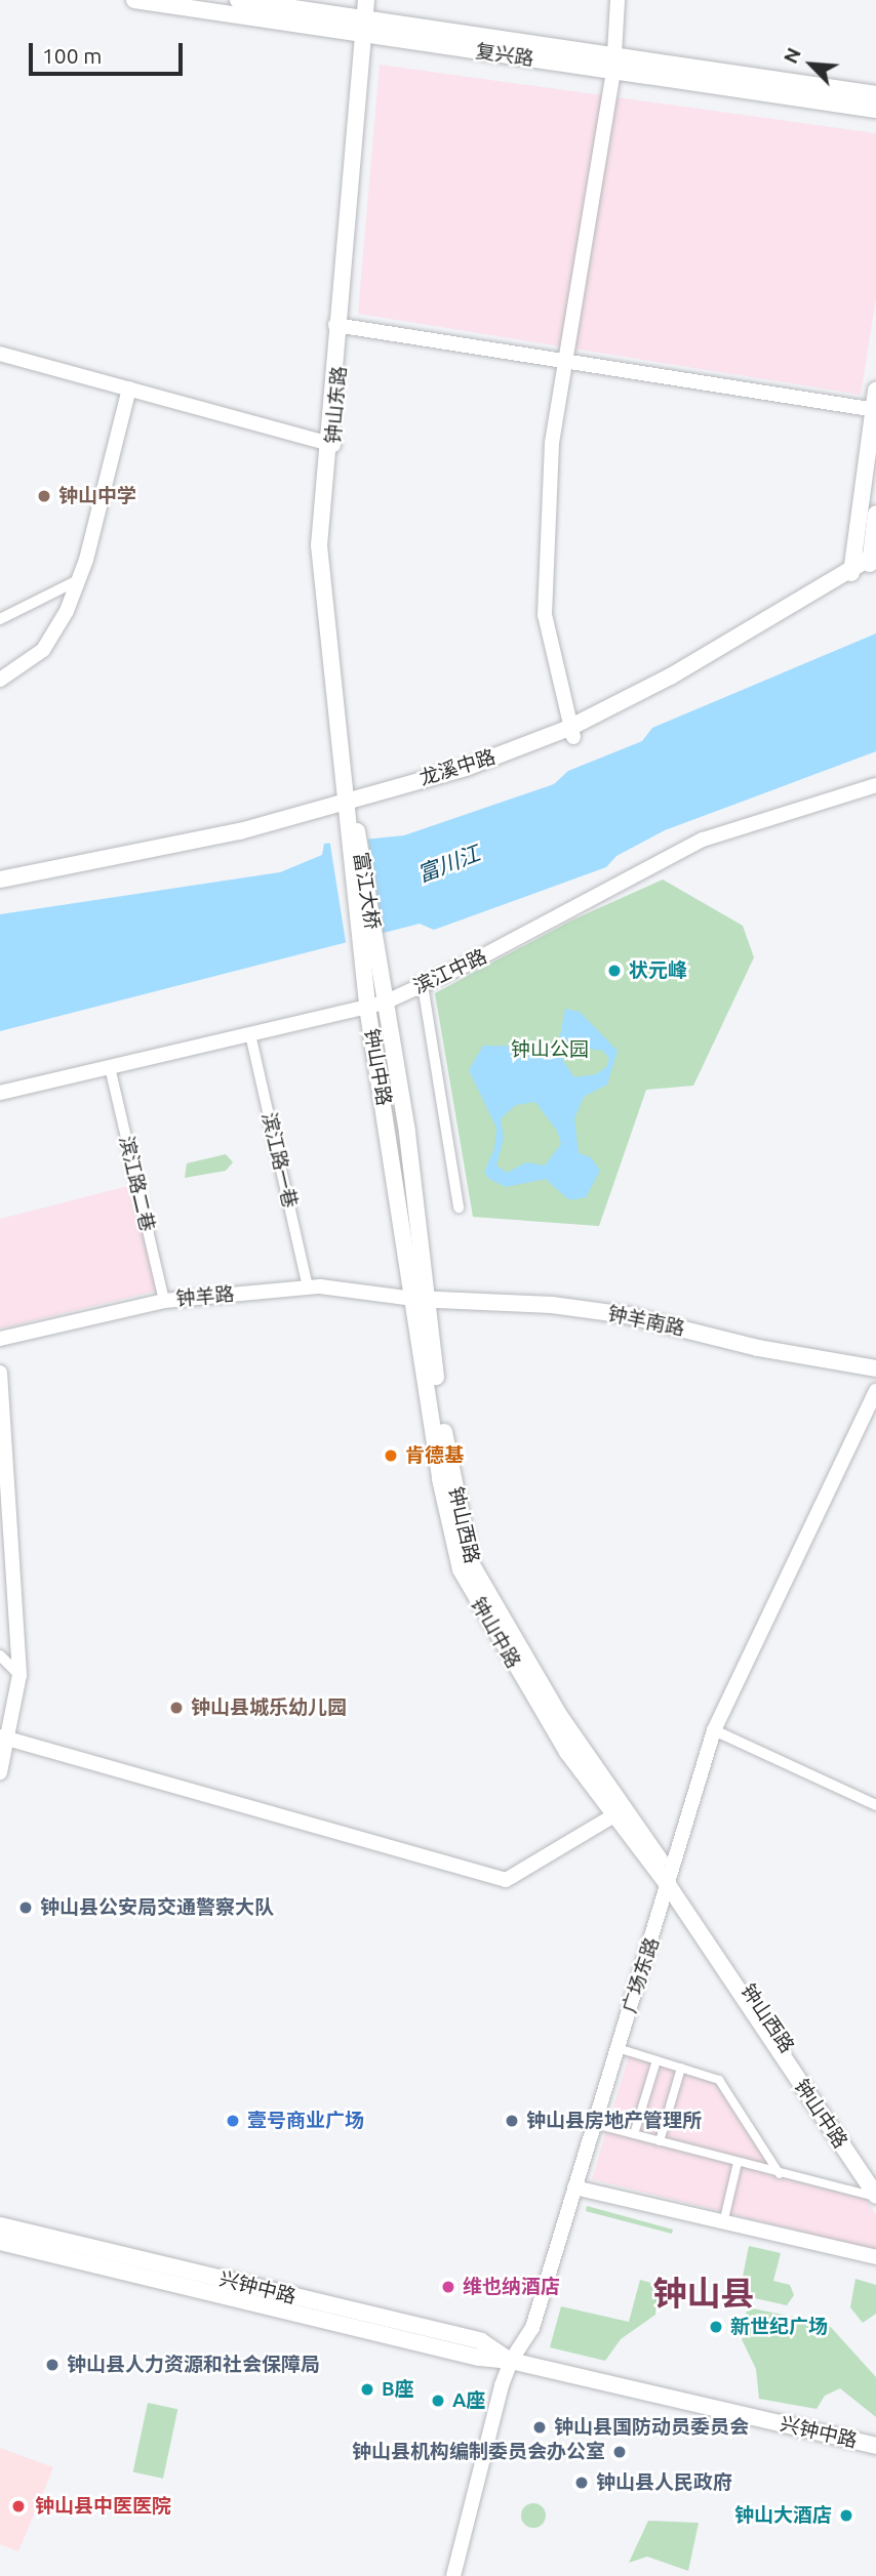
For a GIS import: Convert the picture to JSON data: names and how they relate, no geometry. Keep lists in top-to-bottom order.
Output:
{
  "streets": {
    "main road": [
      "复兴路",
      "钟山东路",
      "龙溪中路",
      "富江大桥",
      "钟山中路",
      "钟羊南路",
      "钟山西路",
      "兴钟中路"
    ],
    "street": [
      "滨江中路",
      "滨江路一巷",
      "滨江路二巷",
      "钟羊路",
      "广场东路"
    ]
  },
  "crossings": [
    ["复兴路", "钟山东路"],
    ["钟山东路", "龙溪中路"],
    ["钟山东路", "富江大桥"],
    ["龙溪中路", "富江大桥"],
    ["富江大桥", "钟山中路"],
    ["富江大桥", "钟山西路"],
    ["滨江中路", "钟山中路"],
    ["滨江中路", "滨江路一巷"],
    ["滨江中路", "滨江路二巷"],
    ["滨江中路", "钟山西路"],
    ["钟山中路", "钟羊路"],
    ["钟山中路", "钟羊南路"],
    ["钟山中路", "钟山西路"],
    ["钟山中路", "广场东路"],
    ["滨江路一巷", "钟羊路"],
    ["滨江路二巷", "钟羊路"],
    ["钟羊路", "钟羊南路"],
    ["钟羊路", "钟山西路"],
    ["钟羊南路", "钟山西路"],
    ["钟山西路", "广场东路"],
    ["广场东路", "兴钟中路"]
  ],
  "districts": ["钟山县"],
  "water": ["富川江"],
  "parks": ["钟山公园"],
  "places": [
    "钟山中学",
    "状元峰",
    "肯德基",
    "钟山县城乐幼儿园",
    "钟山县公安局交通警察大队",
    "壹号商业广场",
    "钟山县房地产管理所",
    "维也纳酒店",
    "新世纪广场",
    "钟山县人力资源和社会保障局",
    "B座",
    "A座",
    "钟山县国防动员委员会",
    "钟山县机构编制委员会办公室",
    "钟山县人民政府",
    "钟山县中医医院",
    "钟山大酒店"
  ],
  "scale_bar": "100 m",
  "north": "top left"
}
